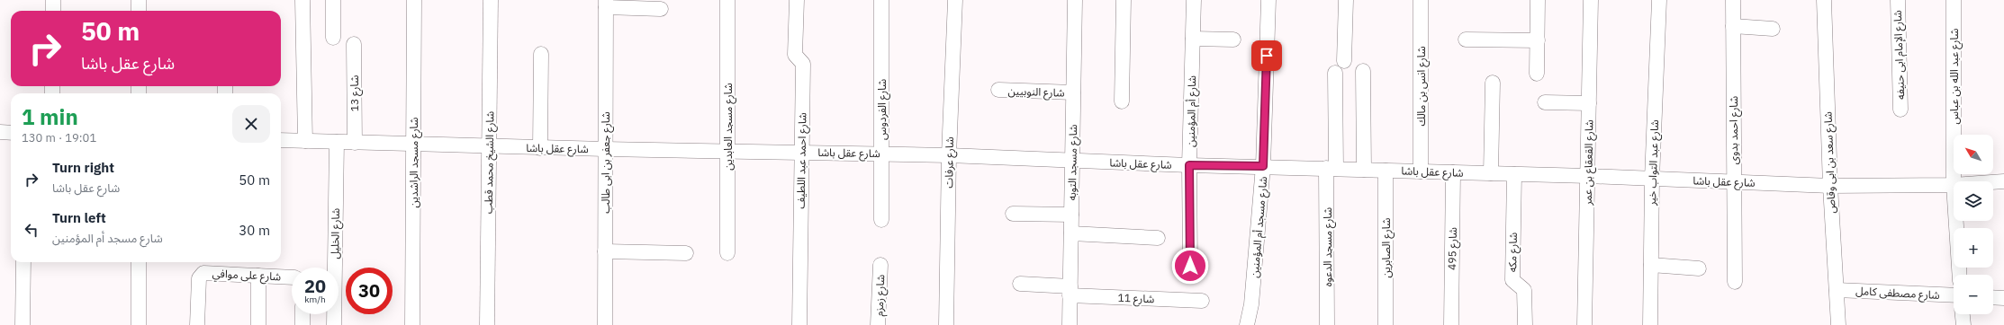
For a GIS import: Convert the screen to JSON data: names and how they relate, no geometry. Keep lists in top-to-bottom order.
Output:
{
  "streets": {
    "street": [
      "شارع الإمام ابى حنيفه",
      "شارع عبد الله بن عباس",
      "شارع انس بن مالك",
      "شارع النوبيين",
      "شارع 13",
      "شارع الفردوس",
      "شارع أم المؤمنين",
      "شارع مسجد العابدين",
      "شارع احمد بدوى",
      "شارع عقل باشا",
      "شارع احمد عبد اللطيف",
      "شارع مسجد الراشدين",
      "شارع الشيخ محمد قطب",
      "شارع جعفر بن ابى طالب",
      "شارع عرفات",
      "شارع مسجد التوبه",
      "شارع القعقاع بن عمر",
      "شارع عبد التواب خير",
      "شارع سعد بن ابى وقاص",
      "شارع مسجد أم المؤمنين",
      "شارع الخليل",
      "شارع مسجد الدعوه",
      "شارع الصابرين",
      "شارع 495",
      "شارع مكه",
      "شارع على موافي",
      "شارع مصطفى كامل",
      "شارع زمزم",
      "شارع 11"
    ]
  },
  "crossings": [
    ["شارع انس بن مالك", "شارع عقل باشا"],
    ["شارع النوبيين", "شارع مسجد التوبه"],
    ["شارع 13", "شارع عقل باشا"],
    ["شارع الفردوس", "شارع عقل باشا"],
    ["شارع أم المؤمنين", "شارع عقل باشا"],
    ["شارع مسجد العابدين", "شارع عقل باشا"],
    ["شارع احمد بدوى", "شارع عقل باشا"],
    ["شارع عقل باشا", "شارع احمد عبد اللطيف"],
    ["شارع عقل باشا", "شارع مسجد الراشدين"],
    ["شارع عقل باشا", "شارع الشيخ محمد قطب"],
    ["شارع عقل باشا", "شارع جعفر بن ابى طالب"],
    ["شارع عقل باشا", "شارع عرفات"],
    ["شارع عقل باشا", "شارع مسجد التوبه"],
    ["شارع عقل باشا", "شارع القعقاع بن عمر"],
    ["شارع عقل باشا", "شارع عبد التواب خير"],
    ["شارع عقل باشا", "شارع سعد بن ابى وقاص"],
    ["شارع عقل باشا", "شارع مسجد أم المؤمنين"],
    ["شارع عقل باشا", "شارع الخليل"],
    ["شارع عقل باشا", "شارع مسجد الدعوه"],
    ["شارع عقل باشا", "شارع الصابرين"],
    ["شارع عقل باشا", "شارع 495"],
    ["شارع عقل باشا", "شارع مكه"],
    ["شارع مسجد التوبه", "شارع 11"],
    ["شارع سعد بن ابى وقاص", "شارع مصطفى كامل"]
  ],
  "north": "top left",
  "page": {
    "turn": ["50 m", "شارع عقل باشا"],
    "heading": ["1 min", "130 m · 19:01"],
    "map_buttons": ["+", "−"],
    "list": [
      {
        "name": "Turn right",
        "note": "شارع عقل باشا",
        "value": "50 m"
      },
      {
        "name": "Turn left",
        "note": "شارع مسجد أم المؤمنين",
        "value": "30 m"
      }
    ],
    "speed": "20 km/h",
    "limit": "30"
  }
}
